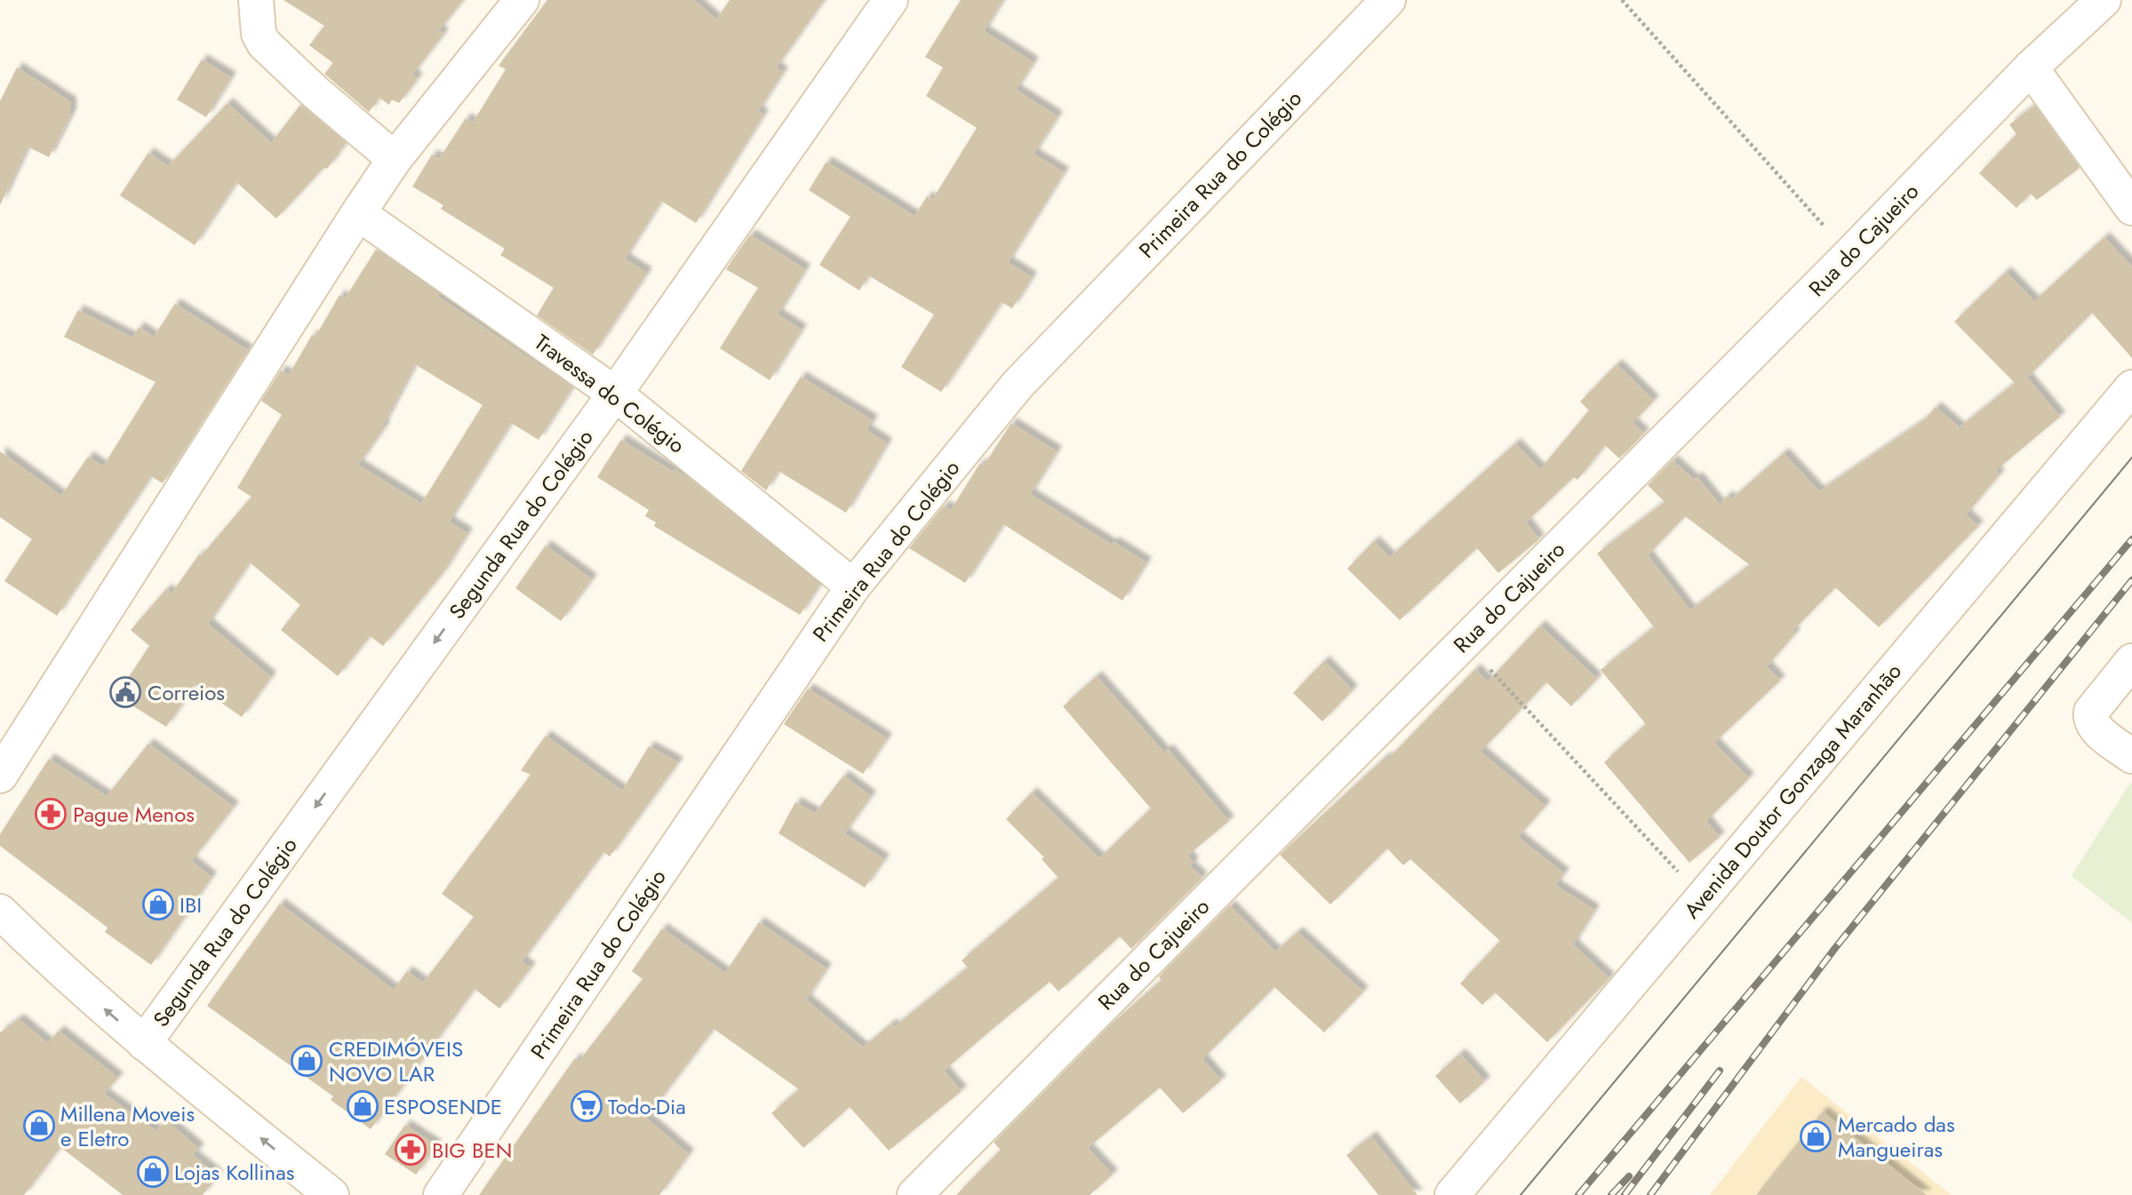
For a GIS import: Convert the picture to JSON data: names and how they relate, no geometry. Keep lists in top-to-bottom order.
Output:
{
  "streets": {
    "street": [
      "Primeira Rua do Colégio",
      "Rua do Cajueiro",
      "Travessa do Colégio",
      "Segunda Rua do Colégio",
      "Avenida Doutor Gonzaga Maranhão"
    ]
  },
  "crossings": [
    ["Primeira Rua do Colégio", "Travessa do Colégio"],
    ["Travessa do Colégio", "Segunda Rua do Colégio"]
  ],
  "places": {
    "public building": ["Correios"],
    "pharmacy": ["Pague Menos", "BIG BEN"],
    "shop": [
      "IBI",
      "CREDIMÓVEIS NOVO LAR",
      "ESPOSENDE",
      "Millena Moveis e Eletro",
      "Mercado das Mangueiras",
      "Lojas Kollinas"
    ],
    "supermarket": ["Todo-Dia"]
  }
}
